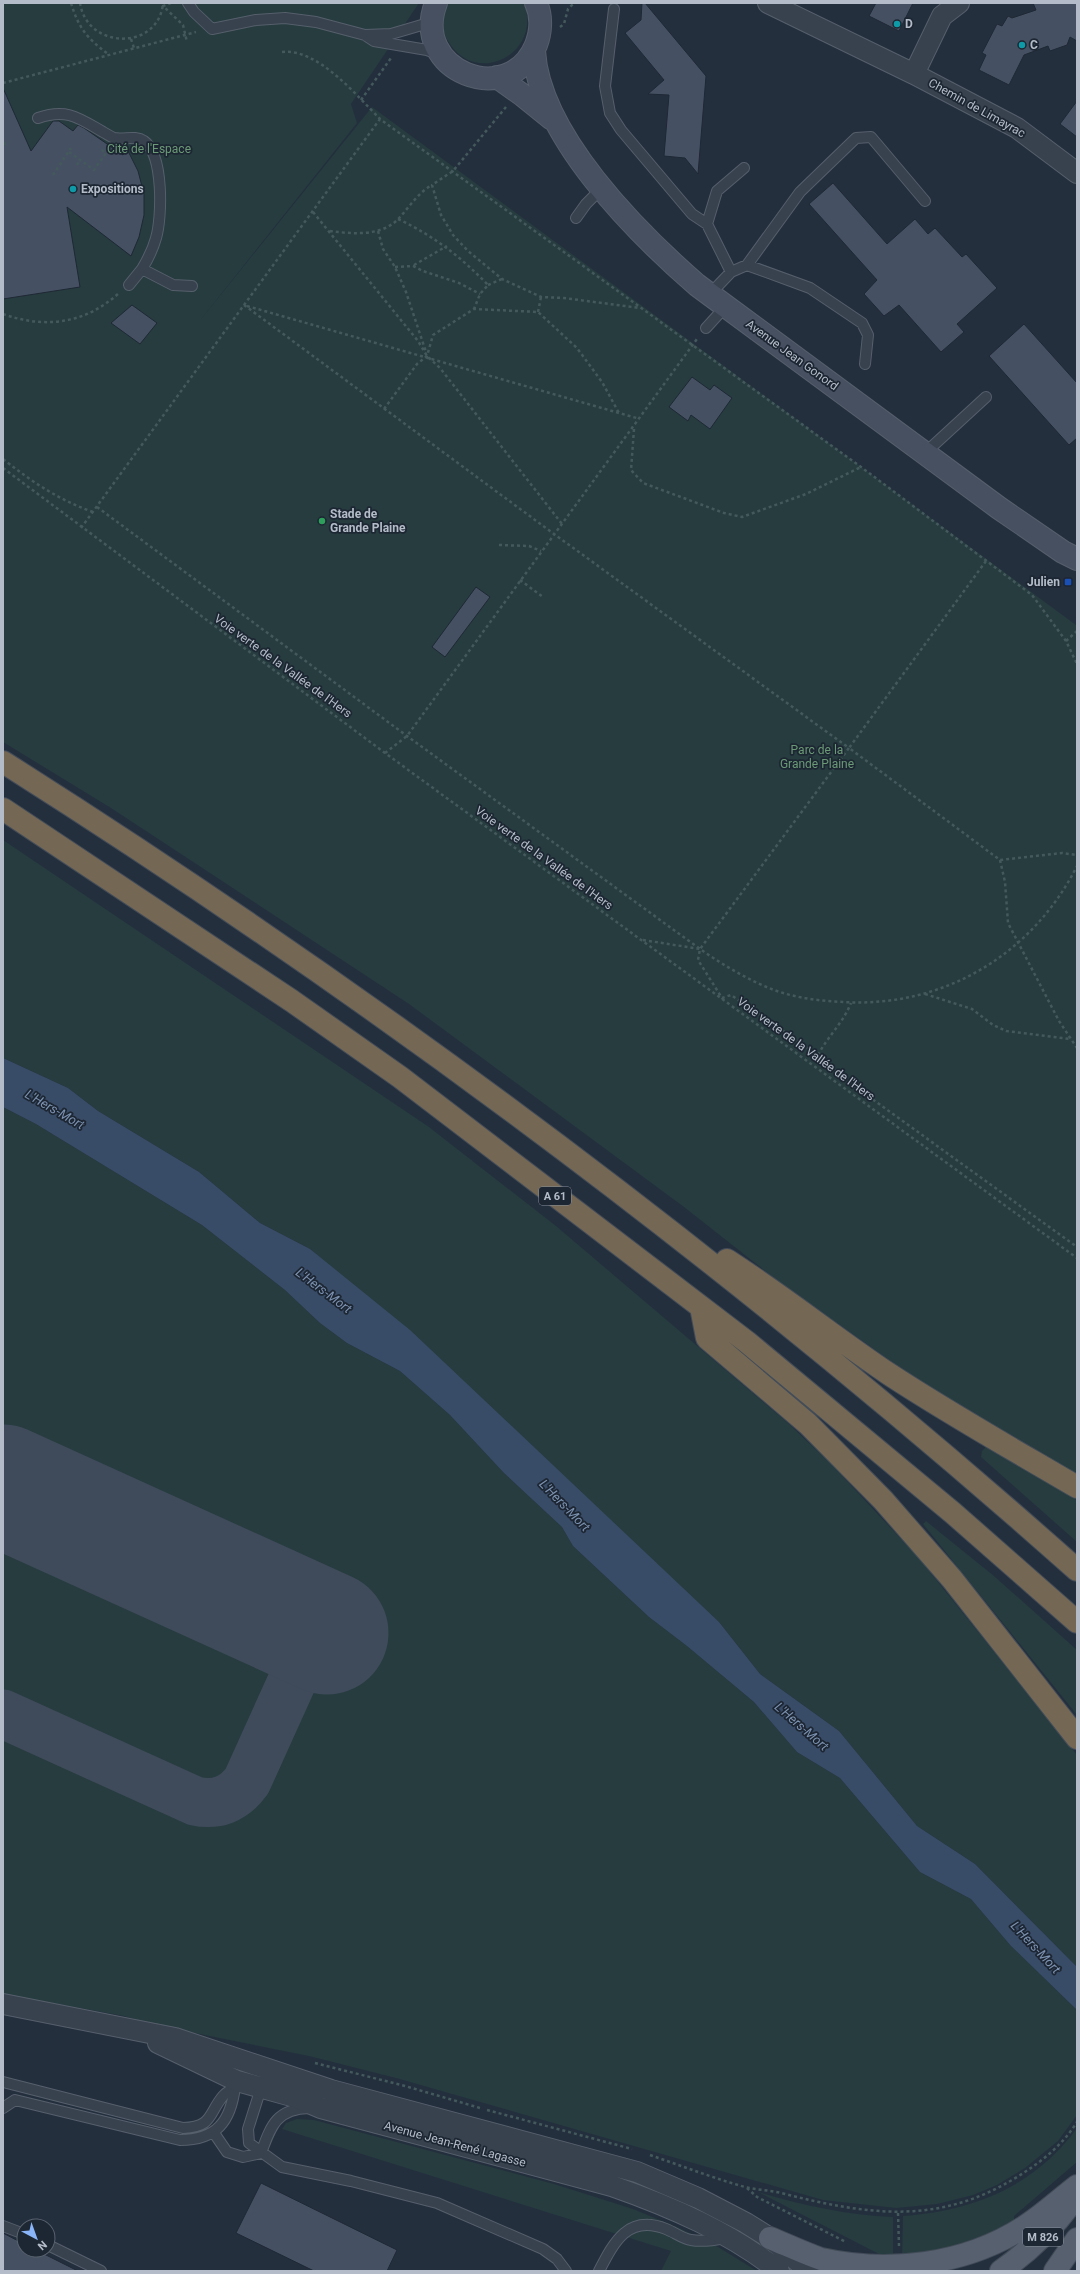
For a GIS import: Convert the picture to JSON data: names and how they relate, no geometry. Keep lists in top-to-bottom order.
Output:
{
  "streets": {
    "highway": ["A 61"],
    "main road": ["M 826"],
    "street": ["Chemin de Limayrac", "Avenue Jean Gonord", "Avenue Jean-René Lagasse"],
    "path": ["Voie verte de la Vallée de l'Hers"]
  },
  "water": ["L'Hers-Mort"],
  "parks": ["Cité de l'Espace", "Parc de la Grande Plaine"],
  "places": {
    "other": [
      "D",
      "C",
      "Expositions",
      "Stade de Grande Plaine"
    ],
    "transit": ["Julien"]
  },
  "north": "bottom right"
}
